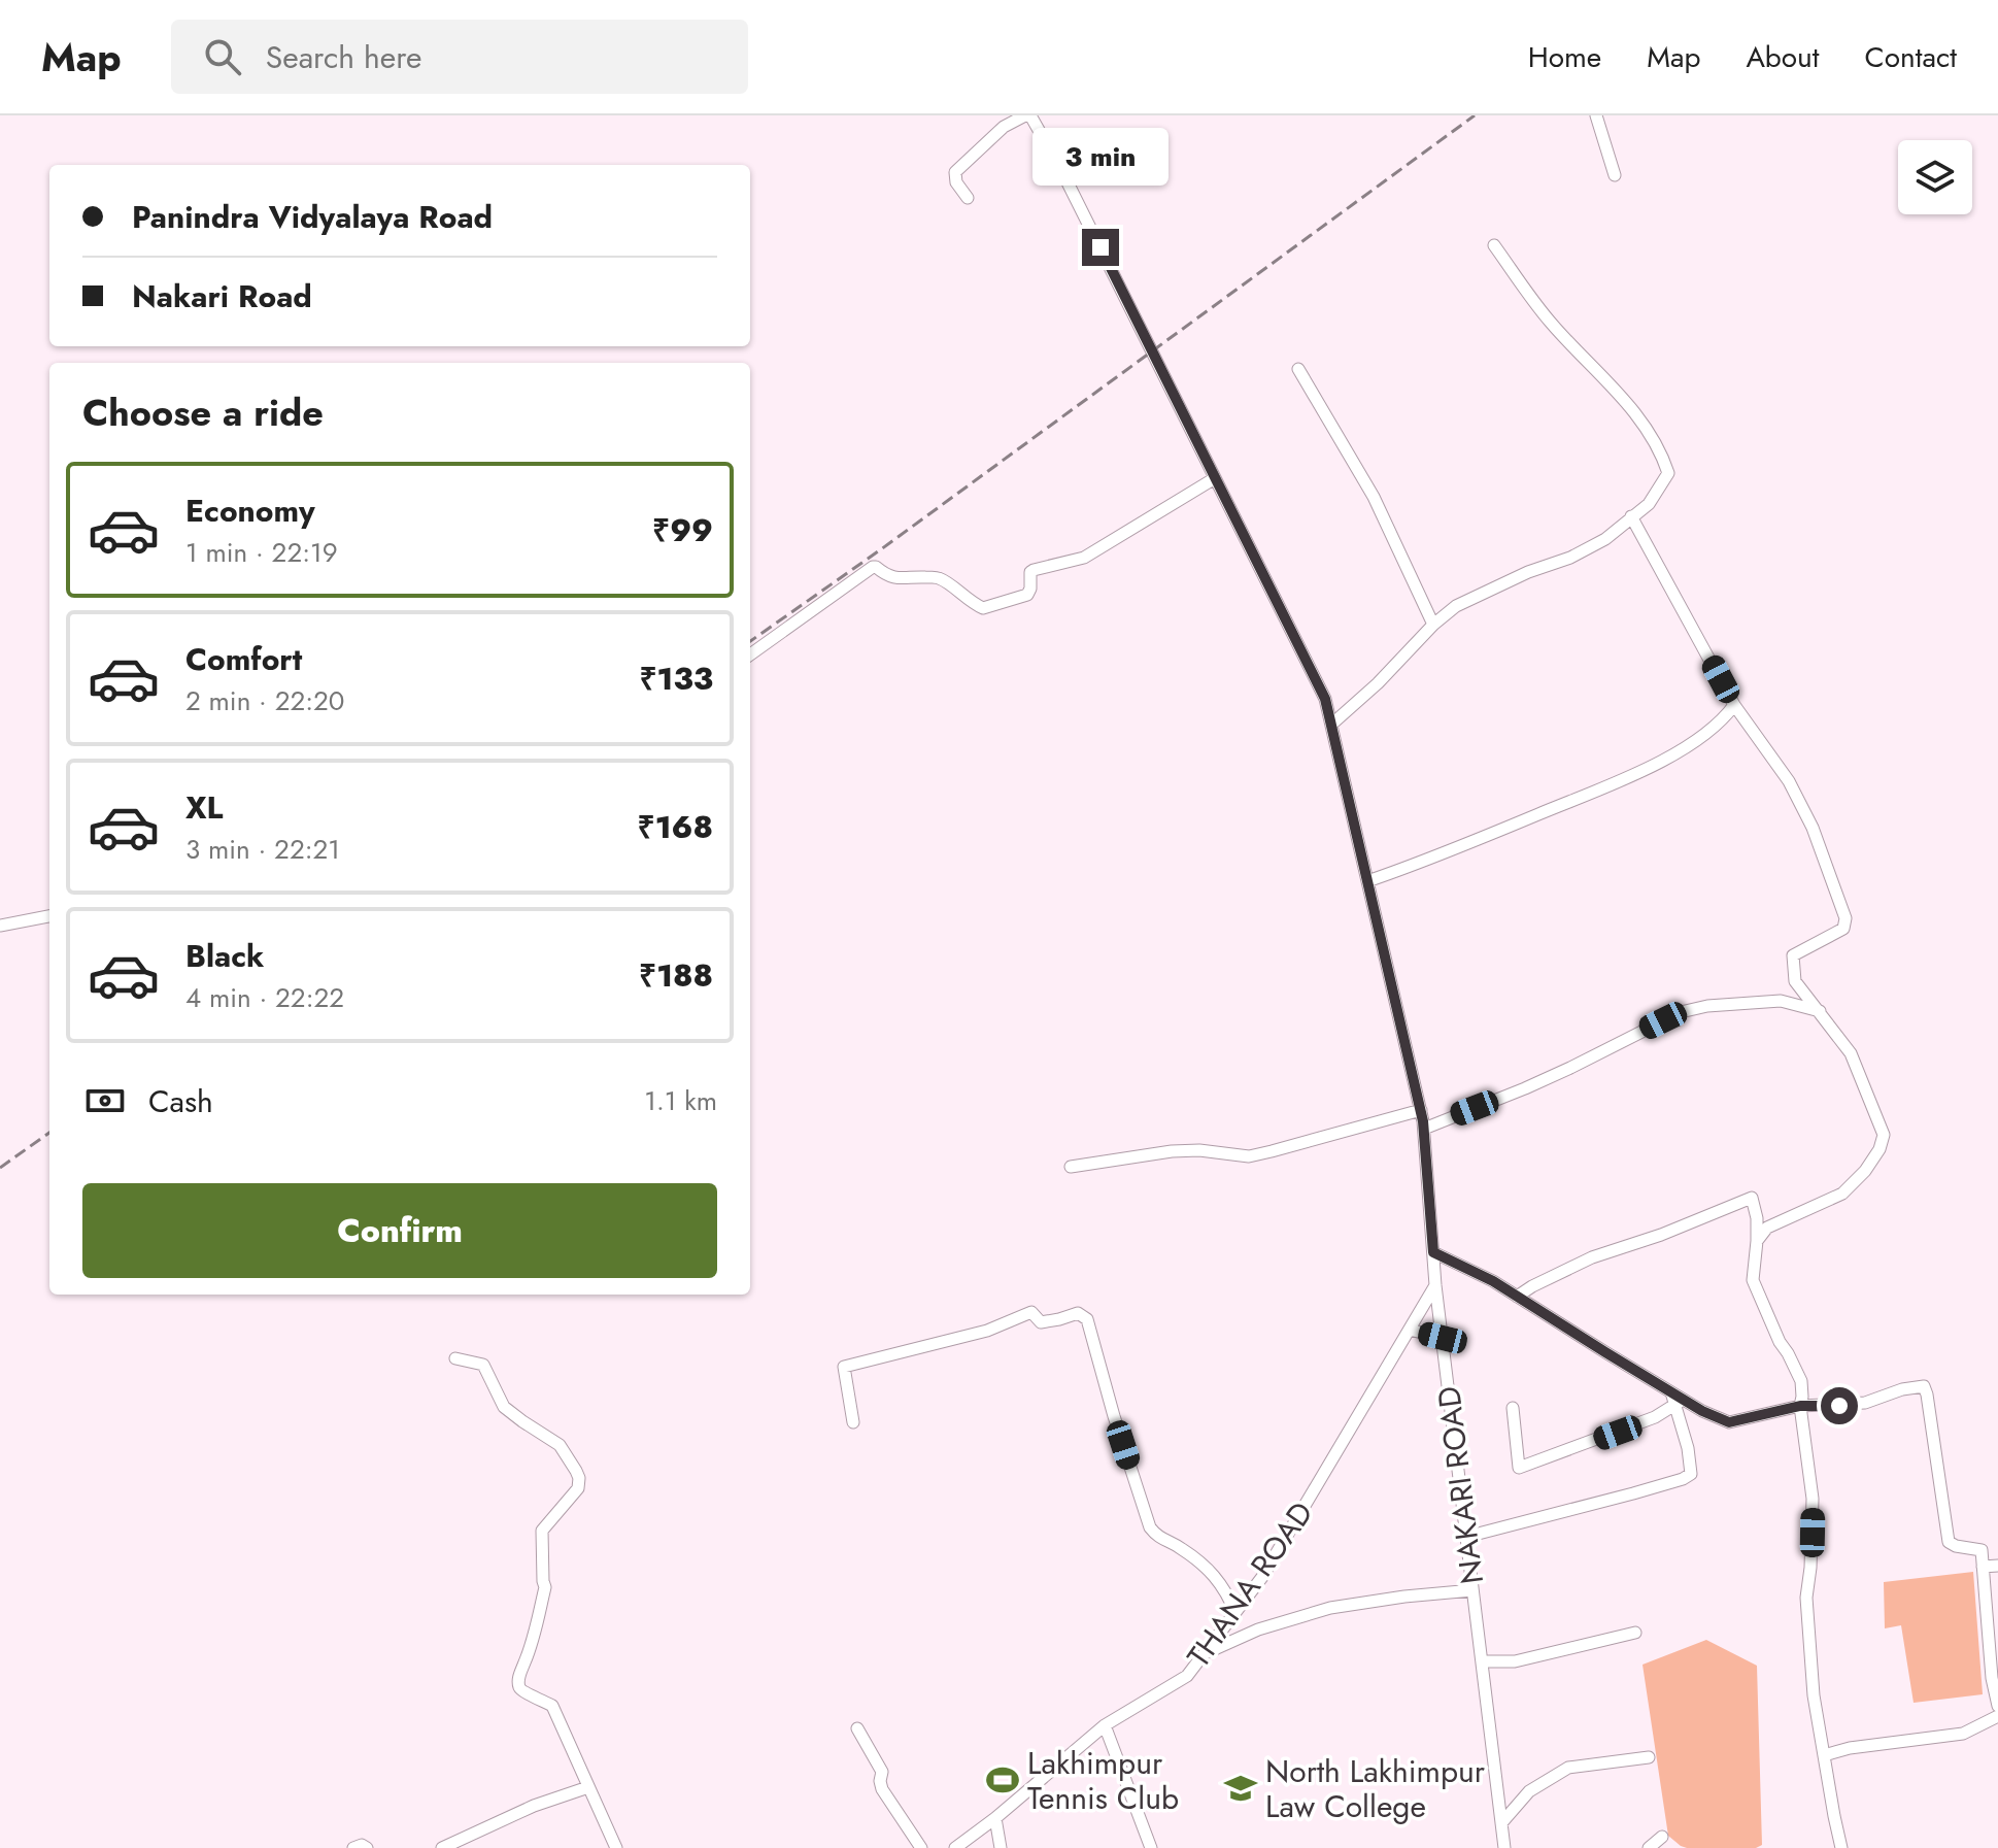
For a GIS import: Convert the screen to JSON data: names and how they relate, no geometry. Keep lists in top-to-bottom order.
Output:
{
  "streets": {
    "street": ["NAKARI ROAD", "THANA ROAD"]
  },
  "crossings": [
    ["NAKARI ROAD", "THANA ROAD"]
  ],
  "places": {
    "sports": ["Lakhimpur Tennis Club"],
    "school or university": ["North Lakhimpur Law College"]
  },
  "page": {
    "header": "Map",
    "search": "Search here",
    "nav": [
      "Home",
      "Map",
      "About",
      "Contact"
    ],
    "bubble": "3 min",
    "banner": ["Panindra Vidyalaya Road", "Nakari Road"],
    "heading": "Choose a ride",
    "list": [
      {
        "name": "Economy",
        "note": "1 min · 22:19",
        "value": "₹99"
      },
      {
        "name": "Comfort",
        "note": "2 min · 22:20",
        "value": "₹133"
      },
      {
        "name": "XL",
        "note": "3 min · 22:21",
        "value": "₹168"
      },
      {
        "name": "Black",
        "note": "4 min · 22:22",
        "value": "₹188"
      }
    ],
    "pay": ["Cash", "1.1 km"],
    "buttons": "Confirm"
  }
}
